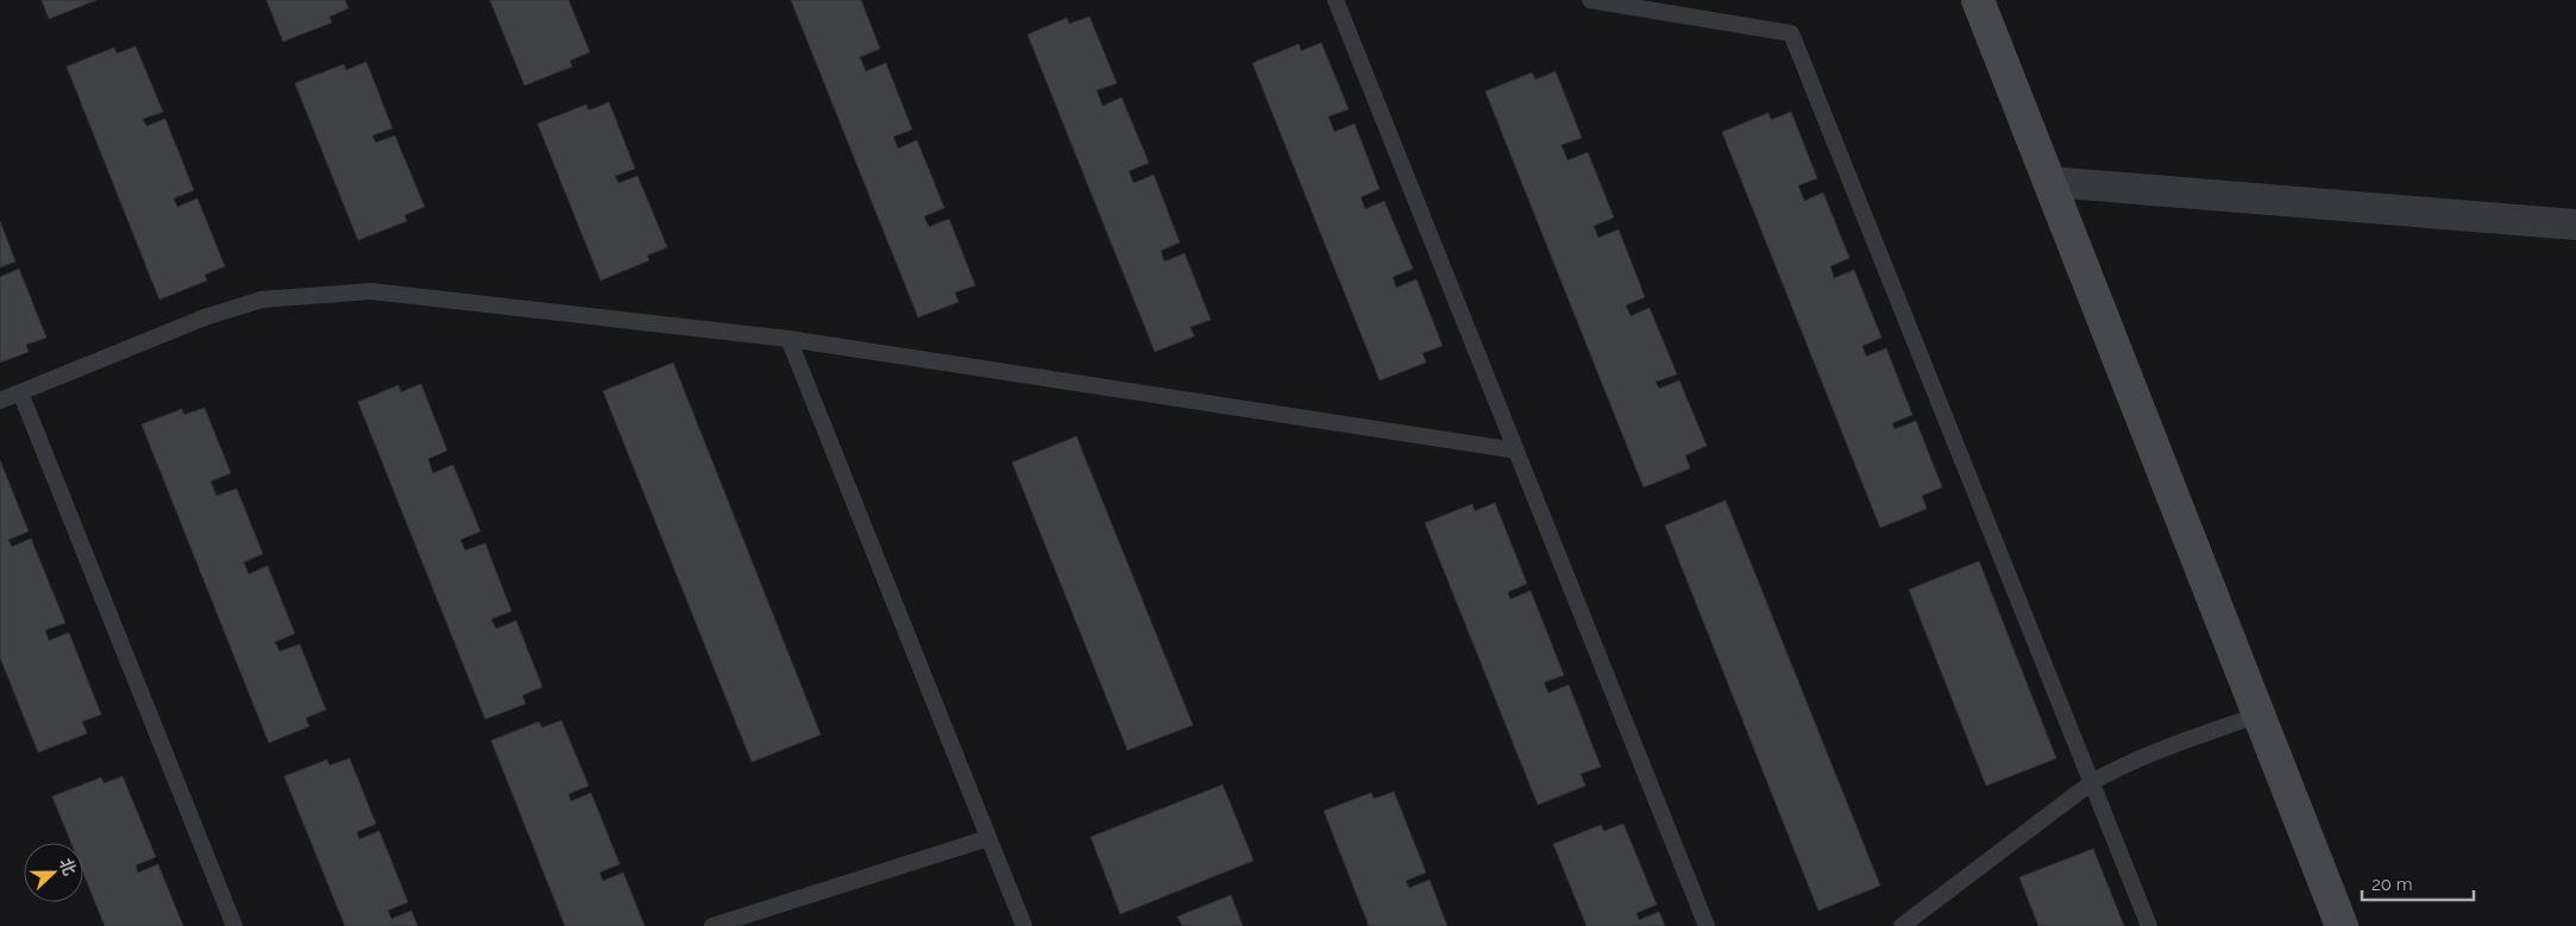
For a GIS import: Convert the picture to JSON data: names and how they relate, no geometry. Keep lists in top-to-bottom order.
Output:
{
  "scale_bar": "20 m",
  "north": "right"
}
